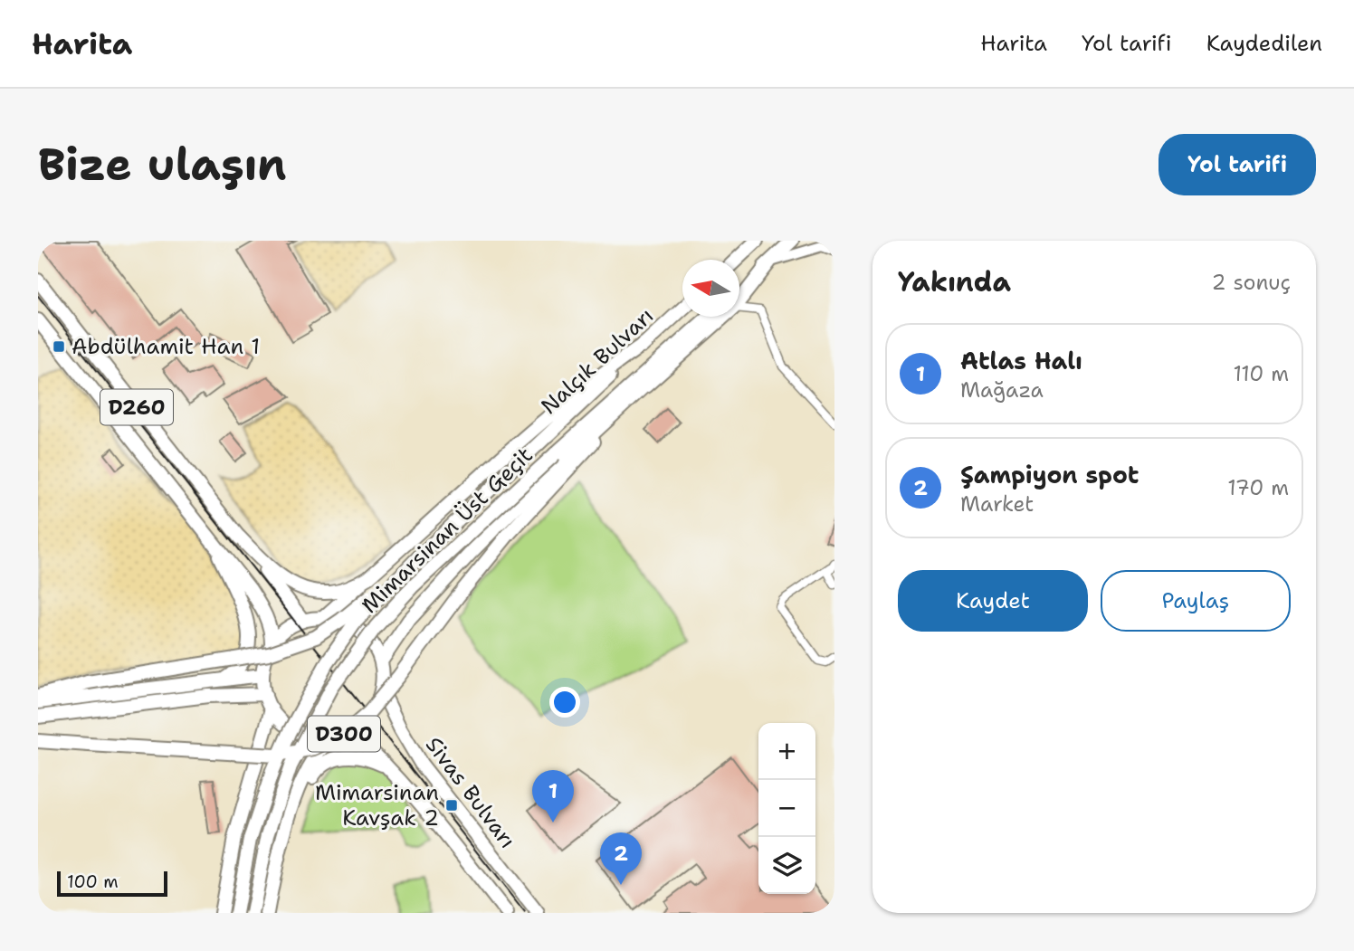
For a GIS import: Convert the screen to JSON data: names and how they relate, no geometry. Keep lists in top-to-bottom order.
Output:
{
  "streets": {
    "highway": [
      "Nalçık Bulvarı",
      "D260",
      "Mimarsinan Üst Geçit",
      "D300",
      "Sivas Bulvarı"
    ]
  },
  "crossings": [
    ["Nalçık Bulvarı", "Mimarsinan Üst Geçit"]
  ],
  "places": {
    "transit": ["Abdülhamit Han 1", "Mimarsinan Kavşak 2"]
  },
  "scale_bar": "100 m",
  "north": "left",
  "page": {
    "header": "Harita",
    "nav": ["Harita", "Yol tarifi", "Kaydedilen"],
    "buttons": [
      "Yol tarifi",
      ["Kaydet", "Paylaş"]
    ],
    "title": "Bize ulaşın",
    "heading": ["Yakında", "2 sonuç"],
    "list": [
      {
        "mark": "1",
        "name": "Atlas Halı",
        "note": "Mağaza",
        "value": "110 m"
      },
      {
        "mark": "2",
        "name": "Şampiyon spot",
        "note": "Market",
        "value": "170 m"
      }
    ],
    "map_buttons": ["+", "−"],
    "pins": ["1", "2"],
    "scale": "100 m"
  }
}
